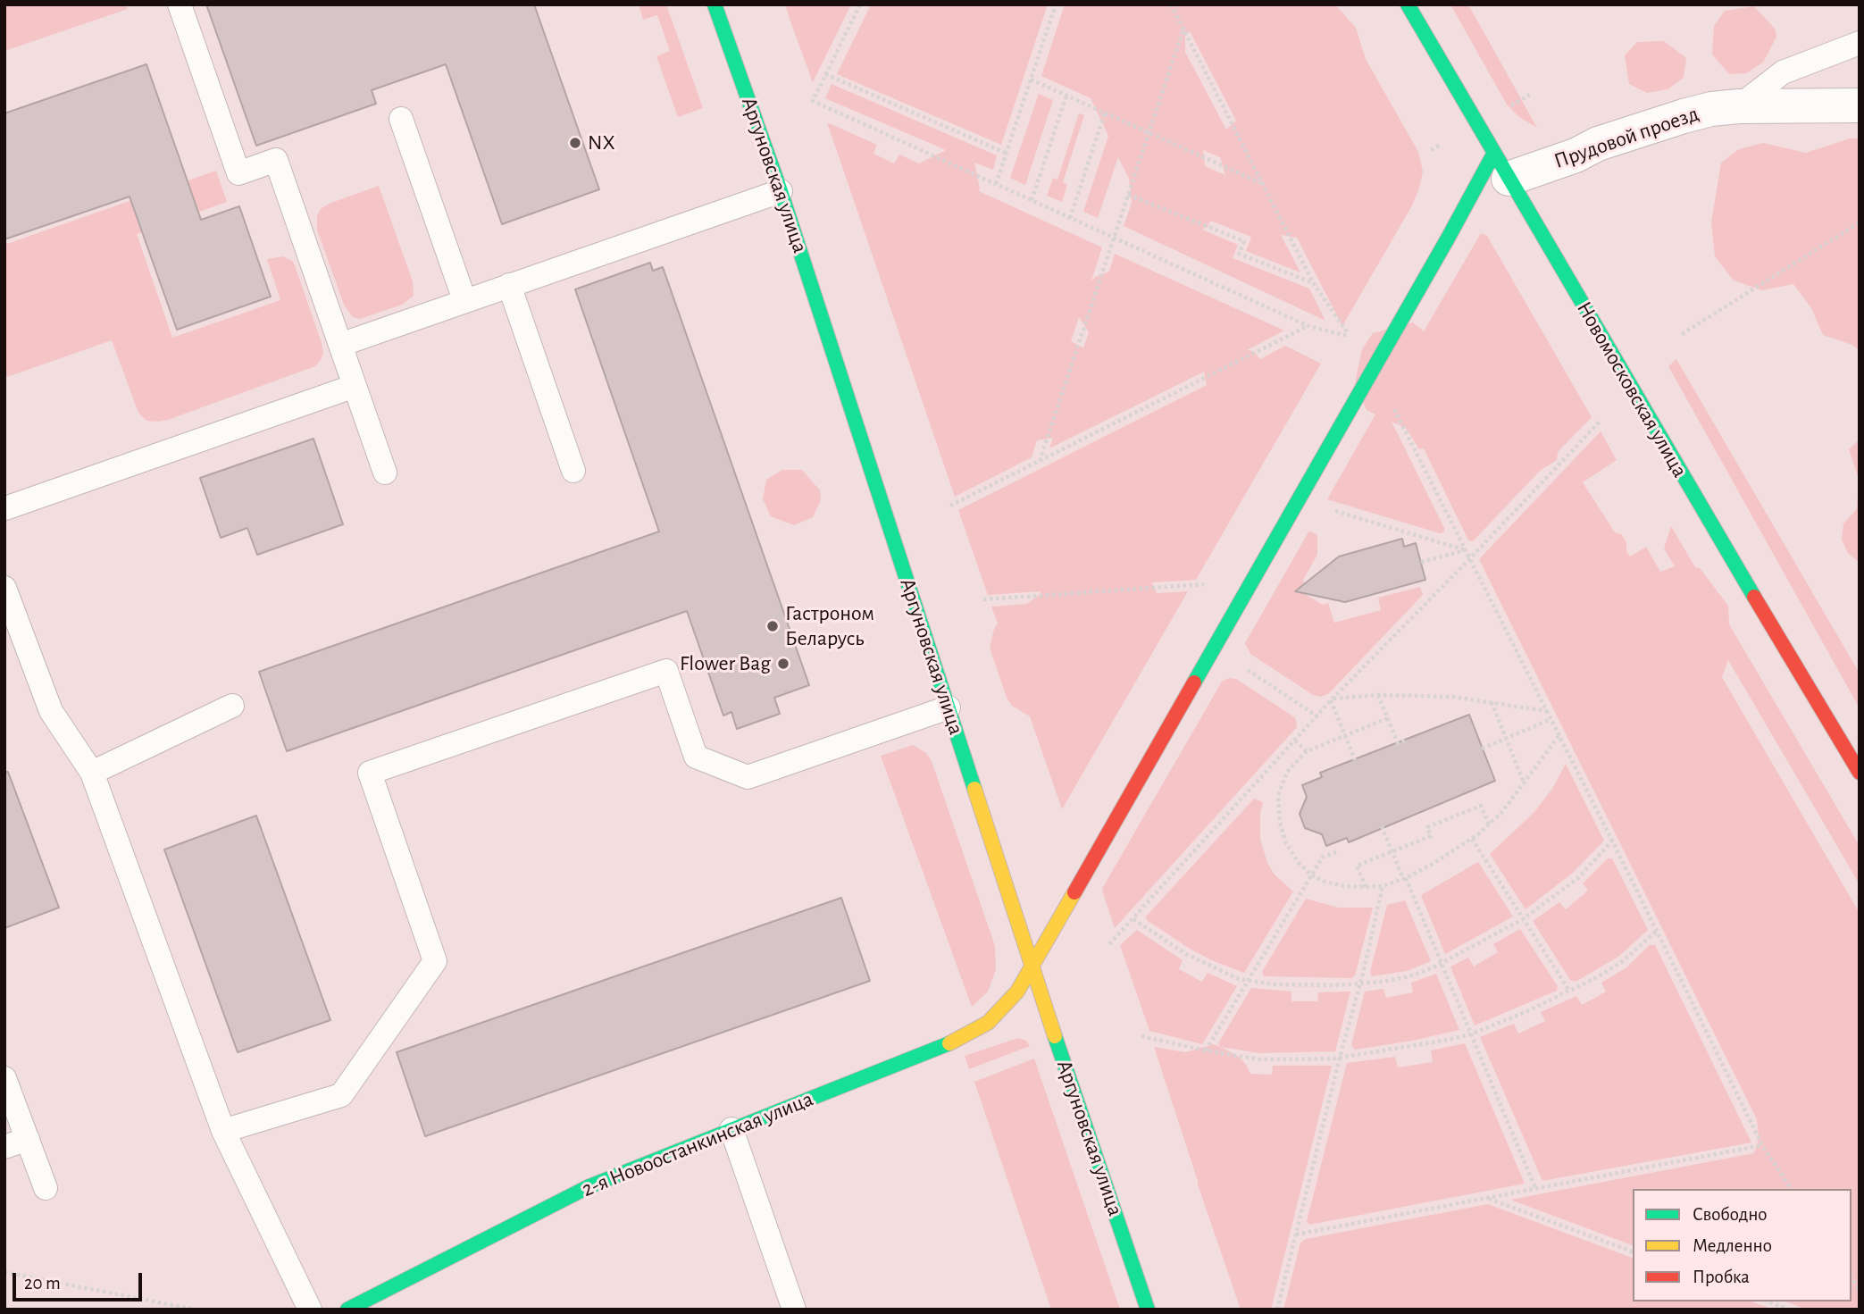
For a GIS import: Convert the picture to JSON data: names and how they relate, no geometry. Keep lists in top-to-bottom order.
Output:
{
  "streets": {
    "main road": ["Аргуновская улица", "Новомосковская улица", "2-я Новоостанкинская улица"],
    "street": ["Прудовой проезд"]
  },
  "crossings": [
    ["Прудовой проезд", "Новомосковская улица"],
    ["Прудовой проезд", "2-я Новоостанкинская улица"],
    ["Аргуновская улица", "2-я Новоостанкинская улица"],
    ["Новомосковская улица", "2-я Новоостанкинская улица"]
  ],
  "places": ["NX", "Гастроном Беларусь", "Flower Bag"],
  "legend": ["Свободно", "Медленно", "Пробка"],
  "scale_bar": "20 m"
}
